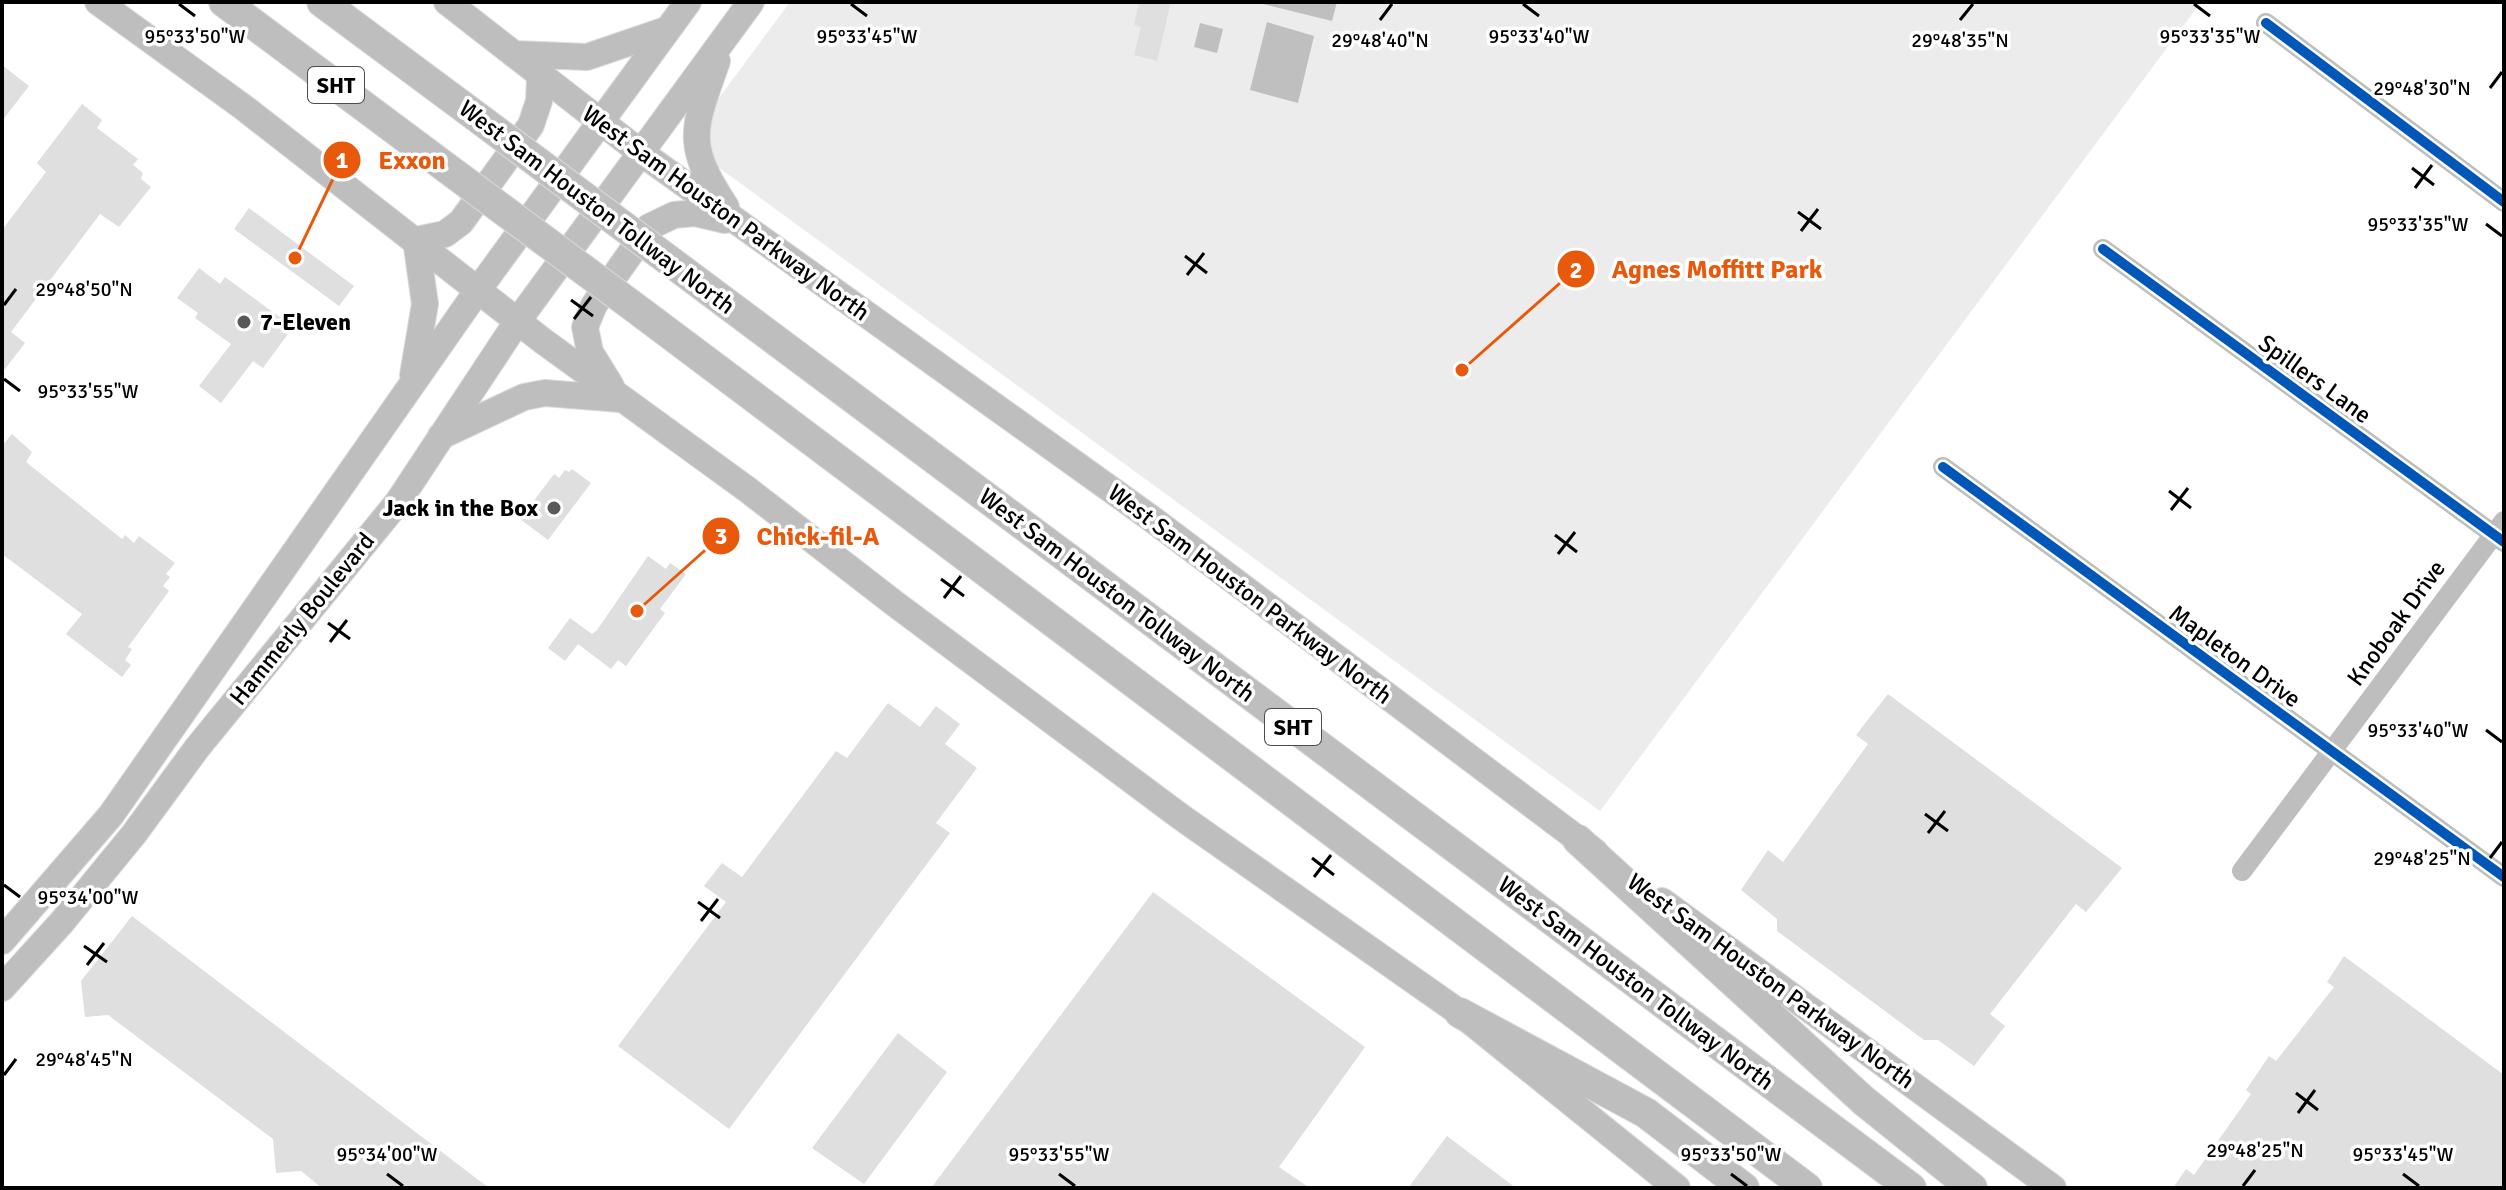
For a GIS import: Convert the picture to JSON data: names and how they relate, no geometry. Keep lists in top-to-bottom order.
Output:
{
  "streets": {
    "highway": ["SHT", "West Sam Houston Tollway North"],
    "main road": ["West Sam Houston Parkway North", "Hammerly Boulevard"],
    "street": ["Spillers Lane", "Knoboak Drive", "Mapleton Drive"]
  },
  "crossings": [
    ["West Sam Houston Parkway North", "Hammerly Boulevard"],
    ["Spillers Lane", "Knoboak Drive"],
    ["Knoboak Drive", "Mapleton Drive"]
  ],
  "places": [
    "Exxon",
    "7-Eleven",
    "Agnes Moffitt Park",
    "Jack in the Box",
    "Chick-fil-A"
  ],
  "coordinates": [
    "95°33'50\"W",
    "95°33'45\"W",
    "95°33'40\"W",
    "95°33'35\"W",
    "29°48'40\"N",
    "29°48'35\"N",
    "29°48'30\"N",
    "29°48'50\"N",
    "95°33'55\"W",
    "29°48'25\"N",
    "95°34'00\"W",
    "29°48'45\"N"
  ]
}
